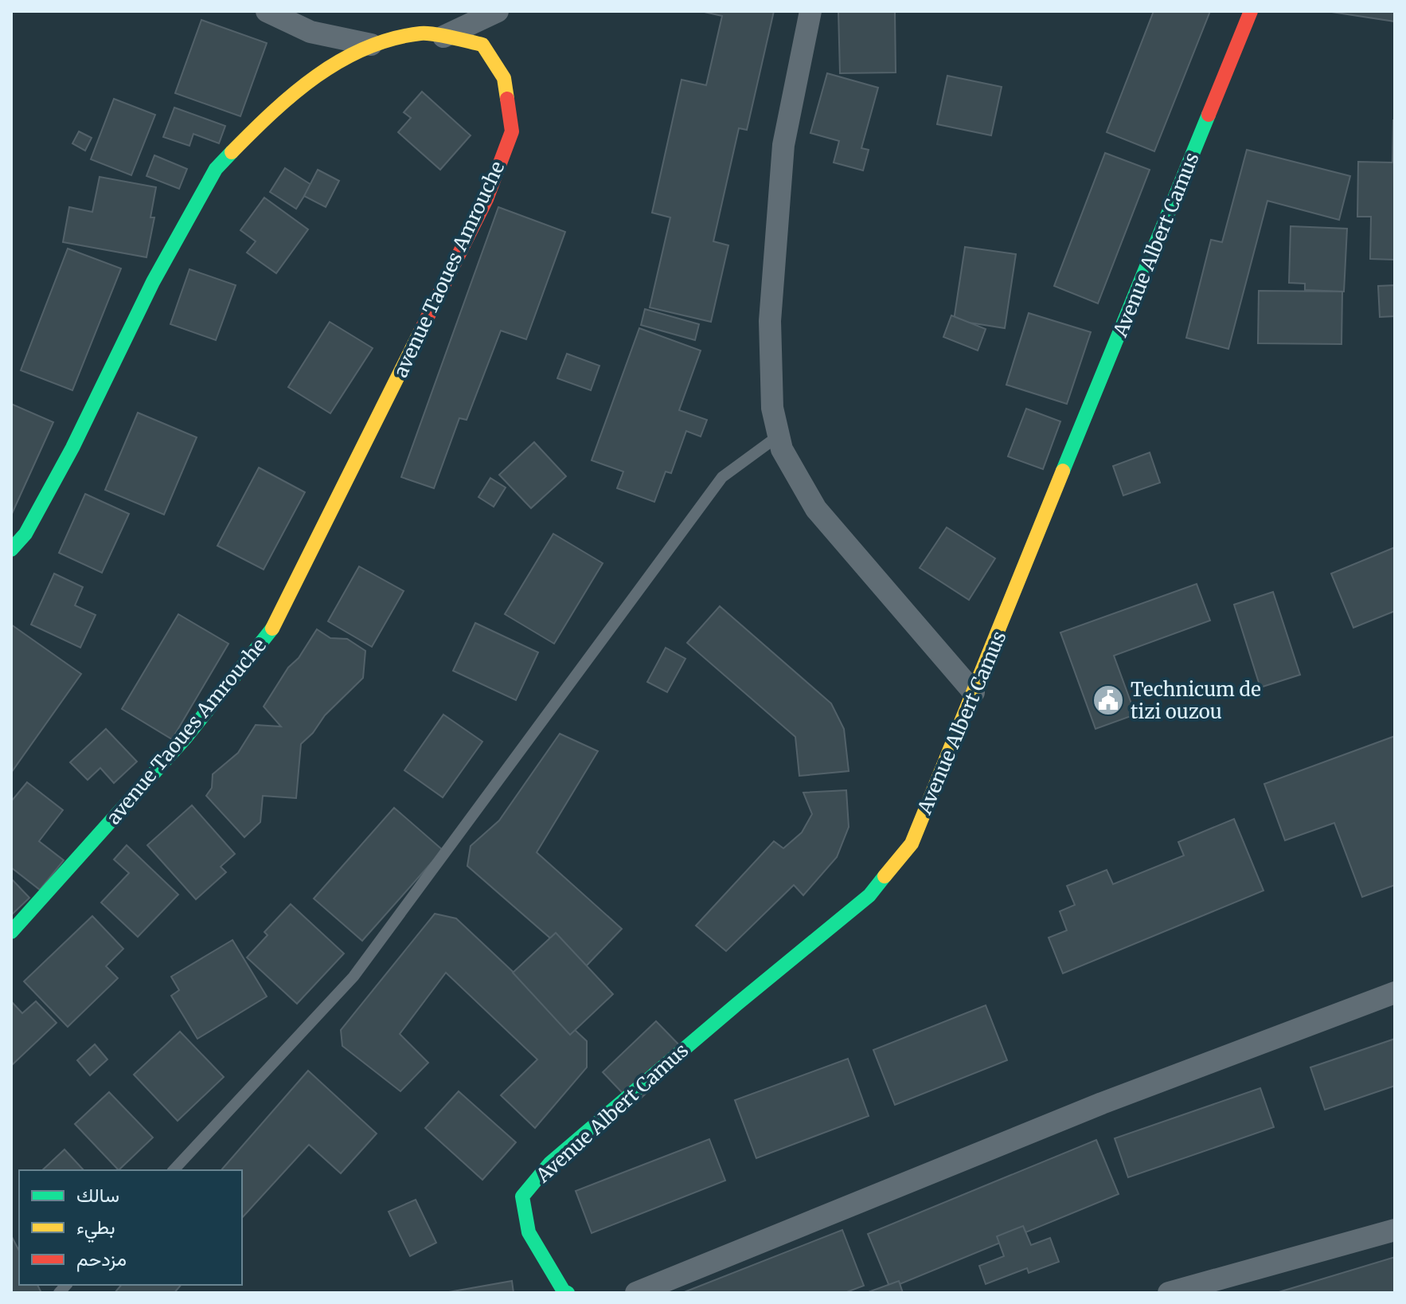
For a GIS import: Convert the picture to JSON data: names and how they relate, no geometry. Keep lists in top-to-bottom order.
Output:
{
  "streets": {
    "street": ["Avenue Albert Camus", "avenue Taoues Amrouche"]
  },
  "places": {
    "public building": ["Technicum de tizi ouzou"]
  },
  "legend": ["سالك", "بطيء", "مزدحم"]
}
